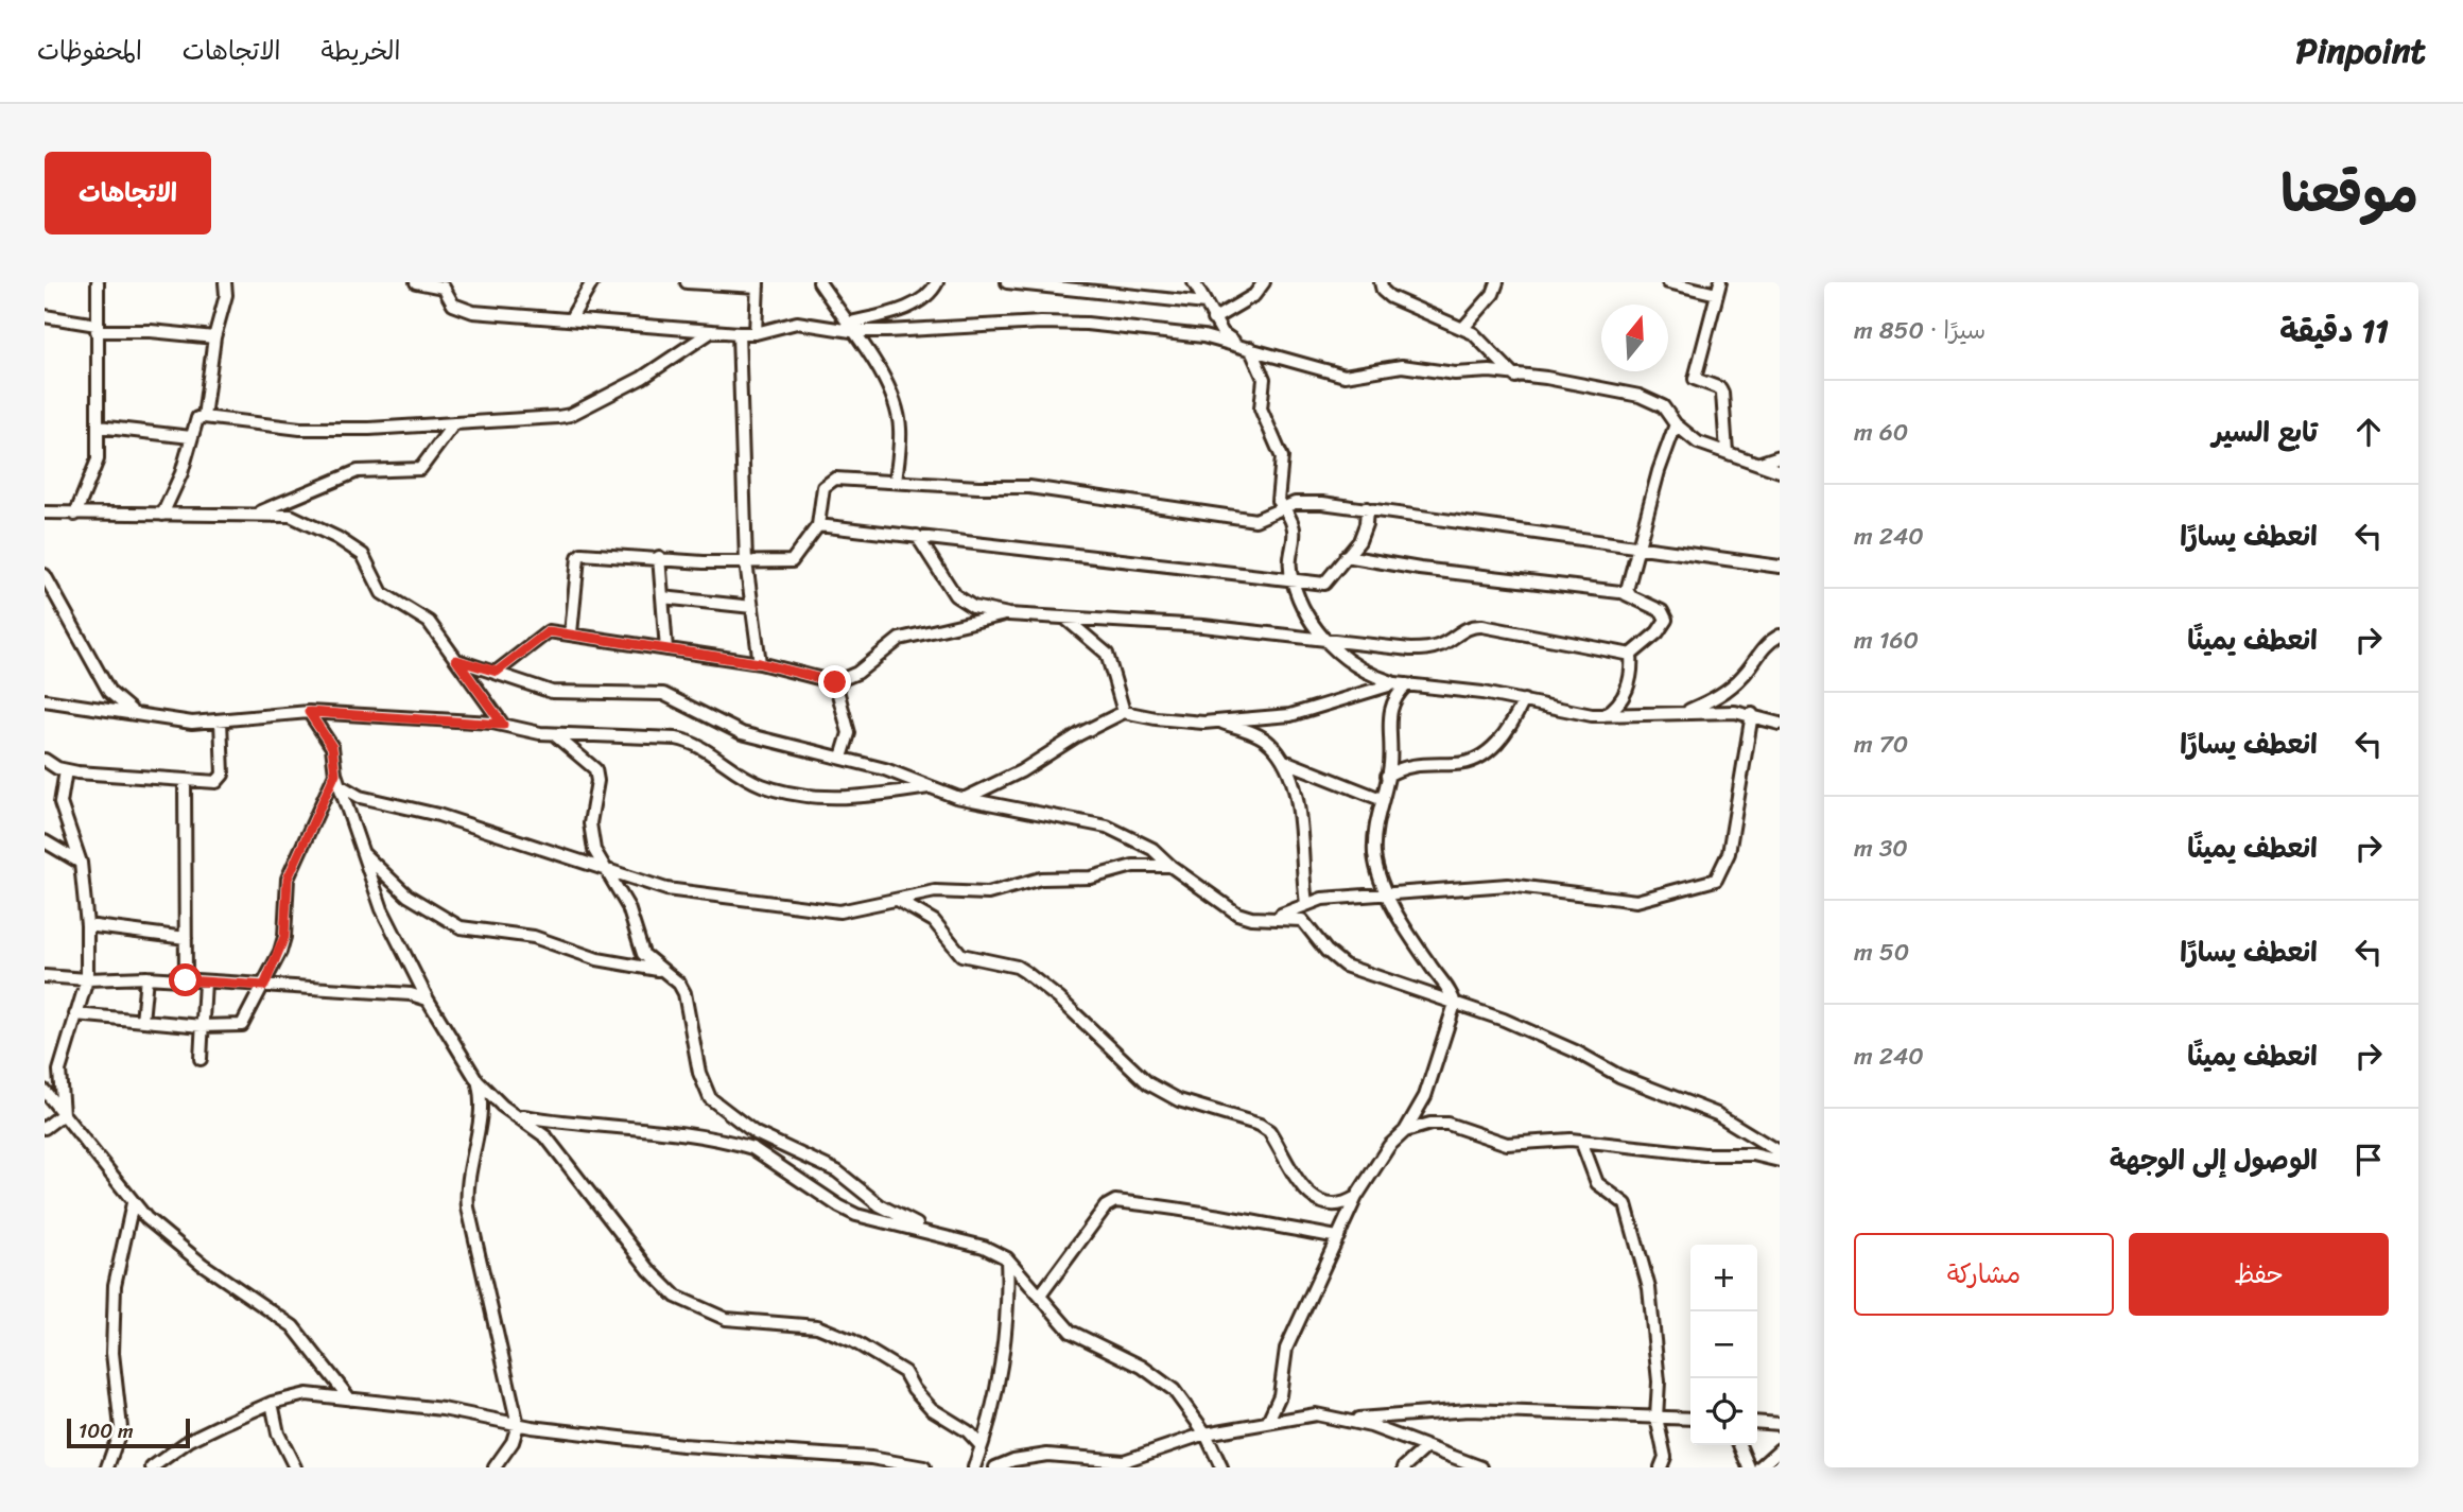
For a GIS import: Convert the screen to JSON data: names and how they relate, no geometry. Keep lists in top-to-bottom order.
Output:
{
  "scale_bar": "100 m",
  "north": "top",
  "page": {
    "header": "Pinpoint",
    "nav": ["الخريطة", "الاتجاهات", "المحفوظات"],
    "title": "موقعنا",
    "buttons": [
      "الاتجاهات",
      ["حفظ", "مشاركة"]
    ],
    "heading": ["11 دقيقة", "سيرًا · 850 m"],
    "list": [
      ["تابع السير", "60 m"],
      ["انعطف يسارًا", "240 m"],
      ["انعطف يمينًا", "160 m"],
      ["انعطف يسارًا", "70 m"],
      ["انعطف يمينًا", "30 m"],
      ["انعطف يسارًا", "50 m"],
      ["انعطف يمينًا", "240 m"],
      "الوصول إلى الوجهة"
    ],
    "map_buttons": ["+", "−"],
    "scale": "100 m"
  }
}
